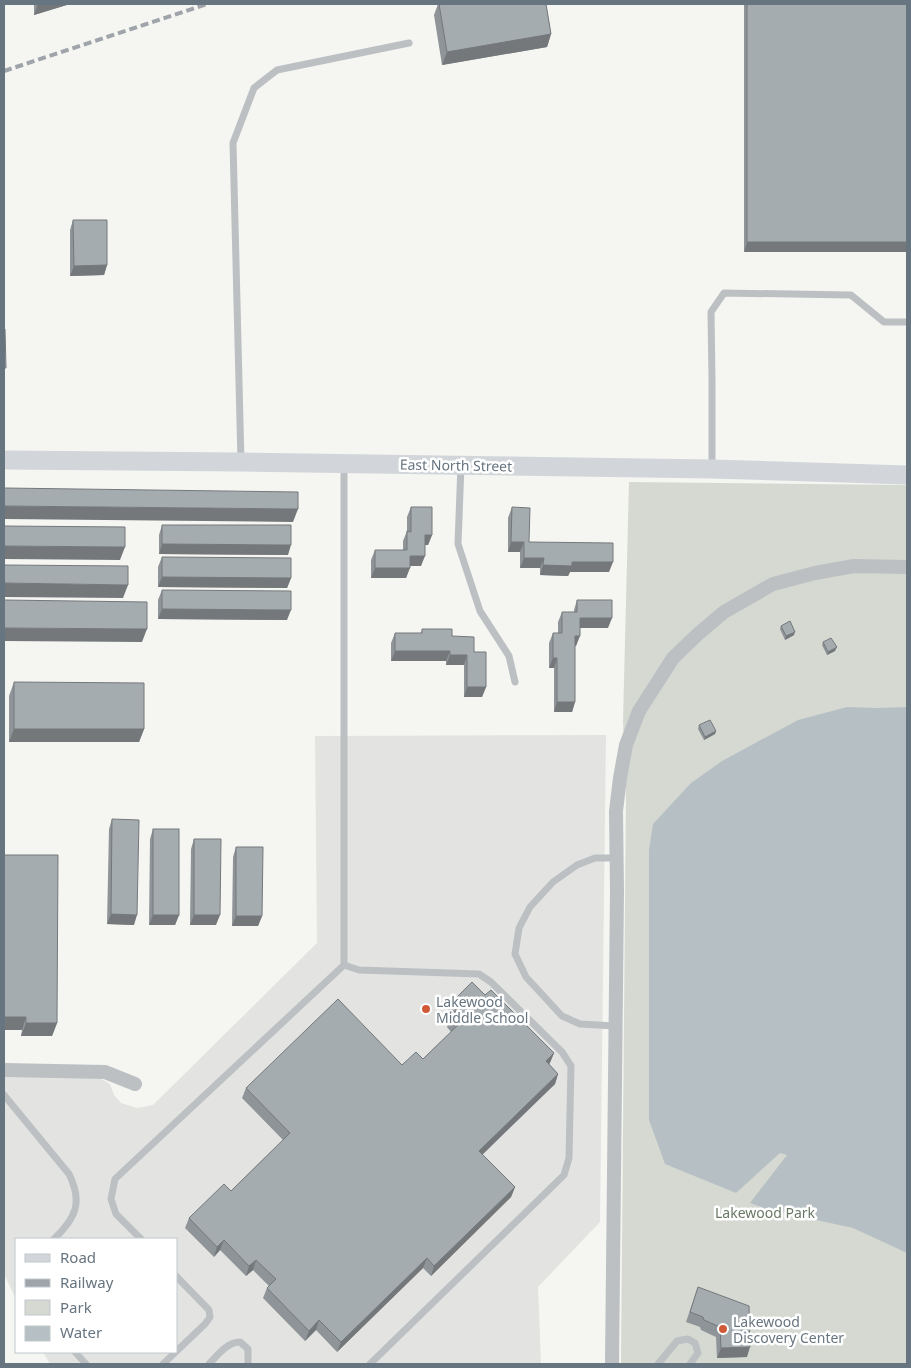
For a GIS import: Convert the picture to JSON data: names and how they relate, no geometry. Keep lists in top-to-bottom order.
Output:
{
  "streets": {
    "street": ["East North Street"]
  },
  "parks": ["Lakewood Park"],
  "places": ["Lakewood Middle School", "Lakewood Discovery Center"],
  "legend": [
    "Road",
    "Railway",
    "Park",
    "Water"
  ]
}
